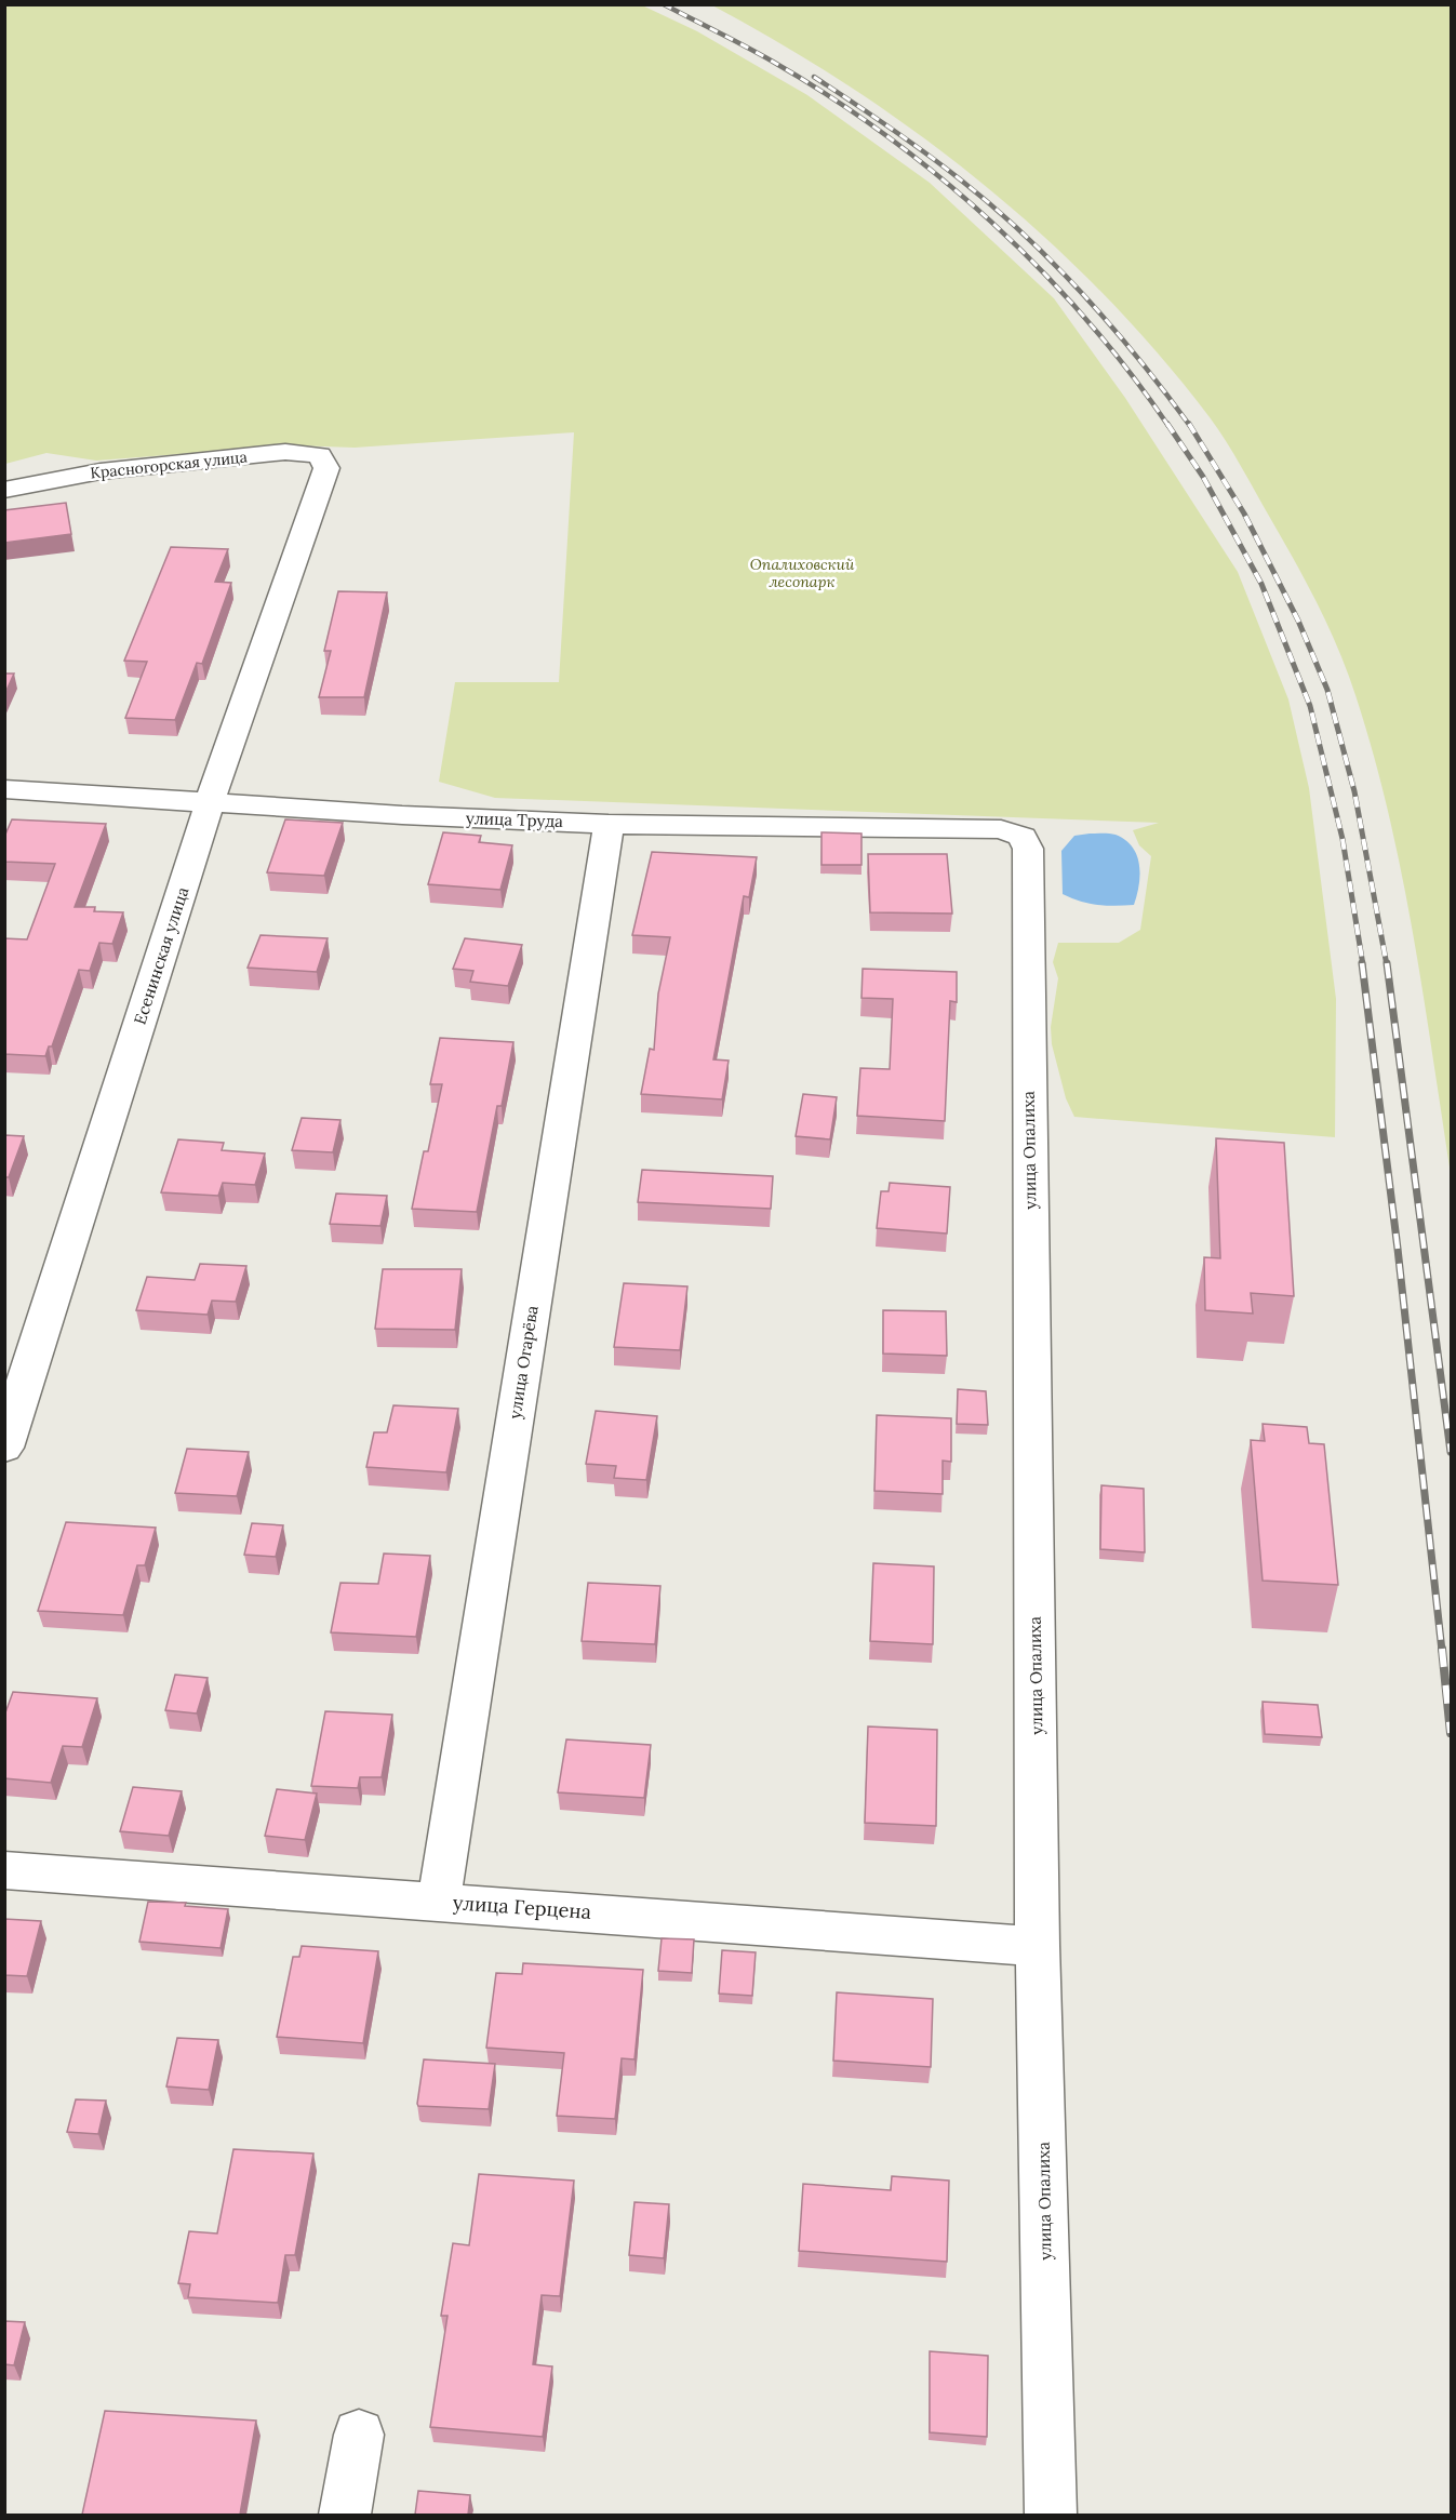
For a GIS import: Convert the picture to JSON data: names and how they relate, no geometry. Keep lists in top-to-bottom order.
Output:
{
  "streets": {
    "street": [
      "Красногорская улица",
      "улица Труда",
      "Есенинская улица",
      "улица Опалиха",
      "улица Огарёва",
      "улица Герцена"
    ]
  },
  "crossings": [
    ["Красногорская улица", "Есенинская улица"],
    ["улица Труда", "Есенинская улица"],
    ["улица Труда", "улица Опалиха"],
    ["улица Труда", "улица Огарёва"],
    ["улица Опалиха", "улица Герцена"],
    ["улица Огарёва", "улица Герцена"]
  ],
  "parks": ["Опалиховский лесопарк"]
}
